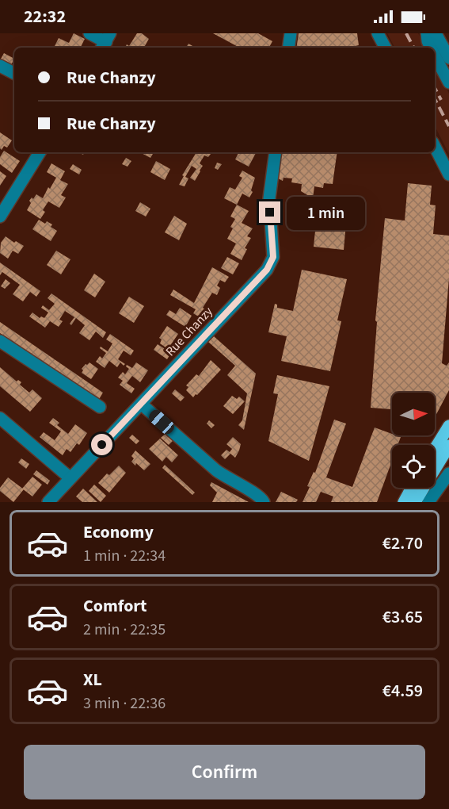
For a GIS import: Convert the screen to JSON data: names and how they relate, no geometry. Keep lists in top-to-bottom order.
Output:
{
  "streets": {
    "street": ["Rue Chanzy"]
  },
  "north": "right",
  "page": {
    "status": "22:32",
    "banner": ["Rue Chanzy", "Rue Chanzy"],
    "bubble": "1 min",
    "list": [
      {
        "name": "Economy",
        "note": "1 min · 22:34",
        "value": "€2.70"
      },
      {
        "name": "Comfort",
        "note": "2 min · 22:35",
        "value": "€3.65"
      },
      {
        "name": "XL",
        "note": "3 min · 22:36",
        "value": "€4.59"
      }
    ],
    "buttons": "Confirm"
  }
}
